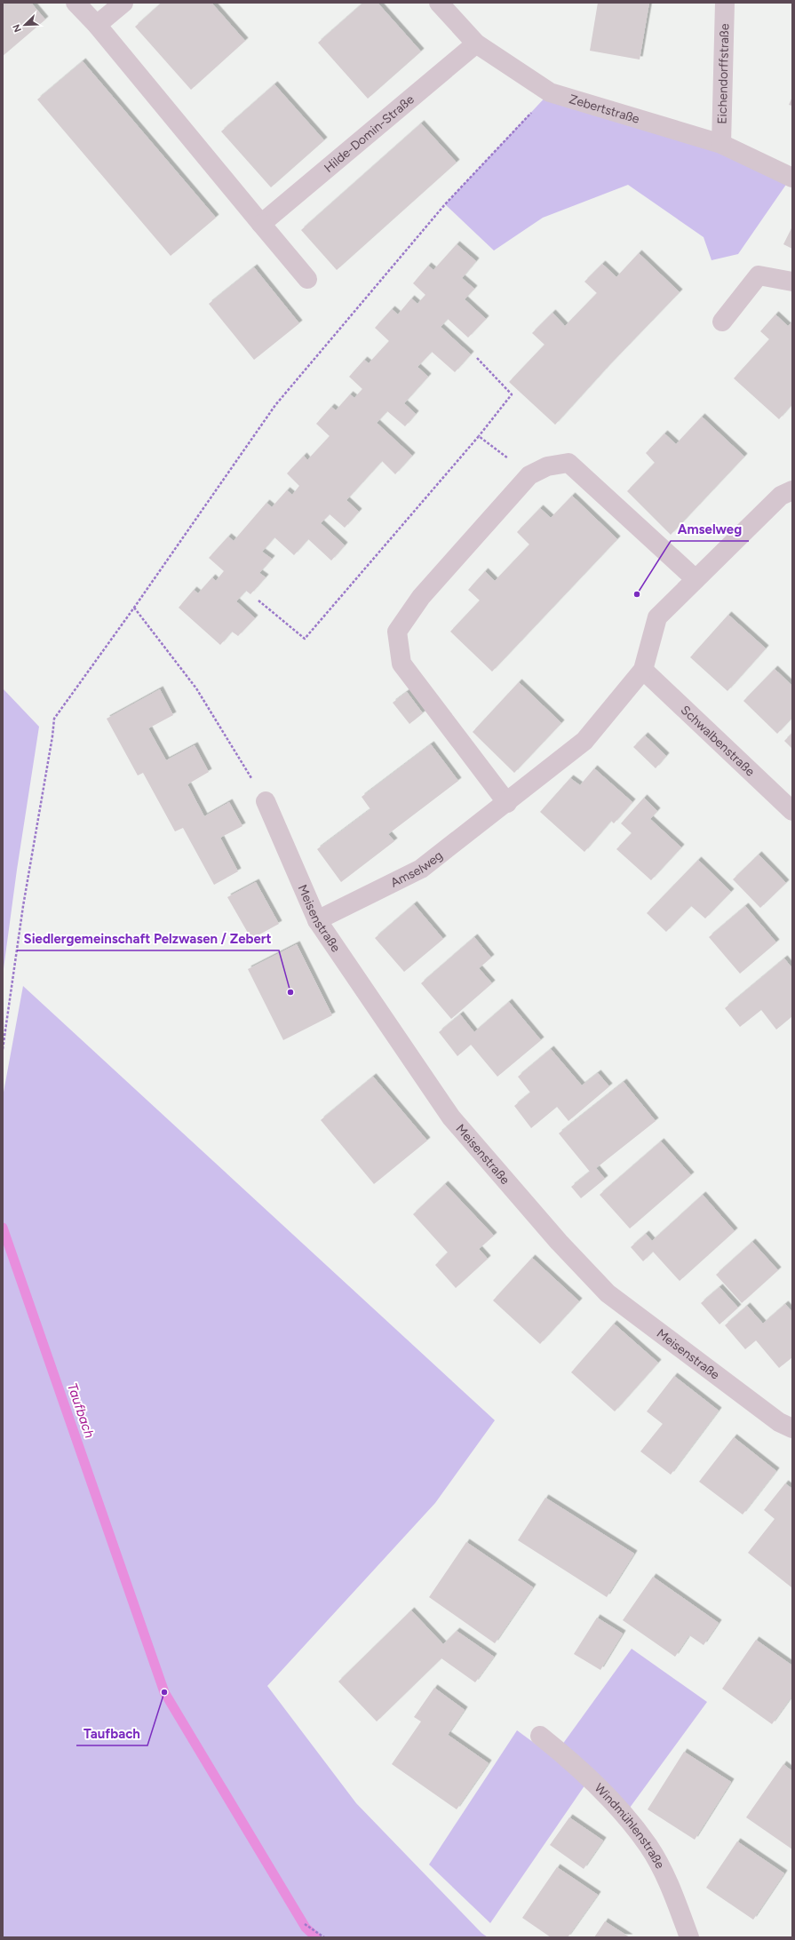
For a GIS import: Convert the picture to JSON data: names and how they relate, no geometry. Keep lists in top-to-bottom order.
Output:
{
  "streets": {
    "street": [
      "Eichendorffstraße",
      "Zebertstraße",
      "Hilde-Domin-Straße",
      "Schwalbenstraße",
      "Amselweg",
      "Meisenstraße",
      "Windmühlenstraße"
    ]
  },
  "crossings": [
    ["Eichendorffstraße", "Zebertstraße"],
    ["Zebertstraße", "Hilde-Domin-Straße"],
    ["Schwalbenstraße", "Amselweg"],
    ["Amselweg", "Meisenstraße"]
  ],
  "water": ["Taufbach"],
  "places": ["Amselweg", "Siedlergemeinschaft Pelzwasen / Zebert", "Taufbach"],
  "north": "bottom left"
}
